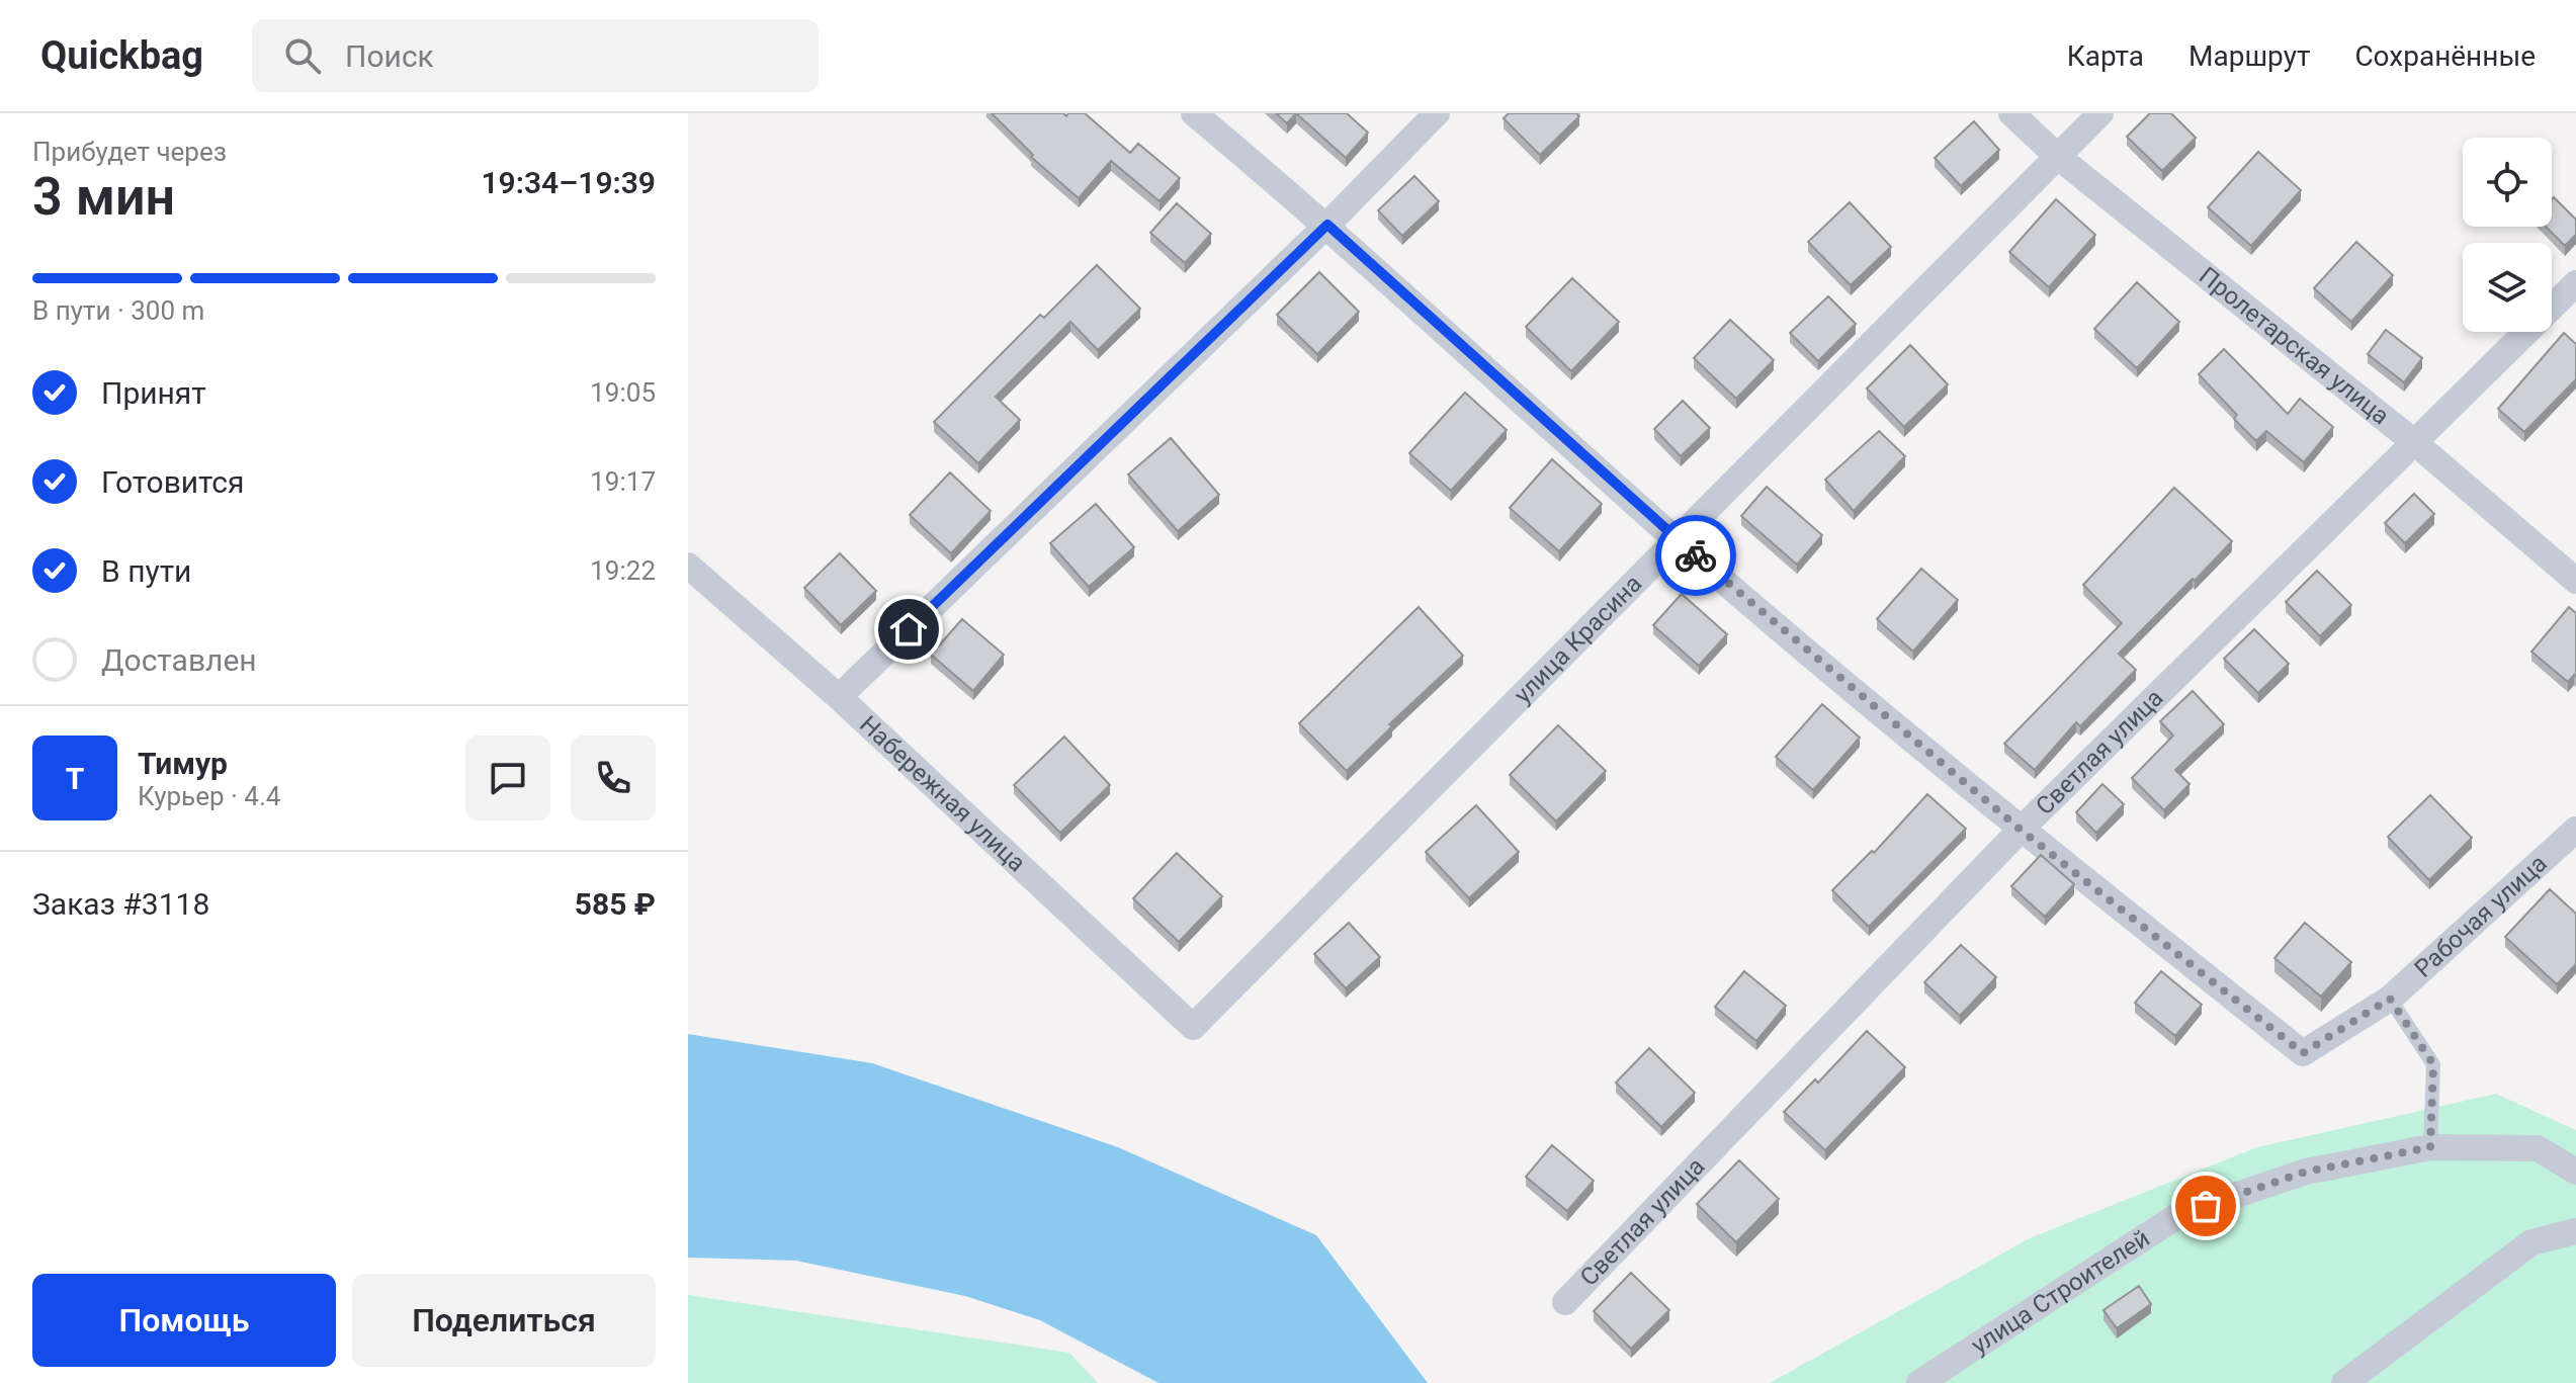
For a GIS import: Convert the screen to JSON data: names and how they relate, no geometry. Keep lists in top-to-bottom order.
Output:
{
  "streets": {
    "street": [
      "Пролетарская улица",
      "улица Красина",
      "Светлая улица",
      "Набережная улица",
      "Рабочая улица",
      "улица Строителей"
    ]
  },
  "crossings": [
    ["Пролетарская улица", "улица Красина"],
    ["Пролетарская улица", "Светлая улица"],
    ["улица Красина", "Набережная улица"],
    ["Светлая улица", "Рабочая улица"]
  ],
  "page": {
    "header": "Quickbag",
    "search": "Поиск",
    "nav": ["Карта", "Маршрут", "Сохранённые"],
    "heading": ["3 мин", "Прибудет через", "19:34–19:39"],
    "panel": [
      "Тимур",
      "Курьер · 4.4",
      "Заказ #3118",
      "585 ₽"
    ],
    "bar": "В пути · 300 m",
    "list": [
      ["Принят", "19:05"],
      ["Готовится", "19:17"],
      ["В пути", "19:22"],
      "Доставлен"
    ],
    "round": "Т",
    "buttons": ["Помощь", "Поделиться"]
  }
}
